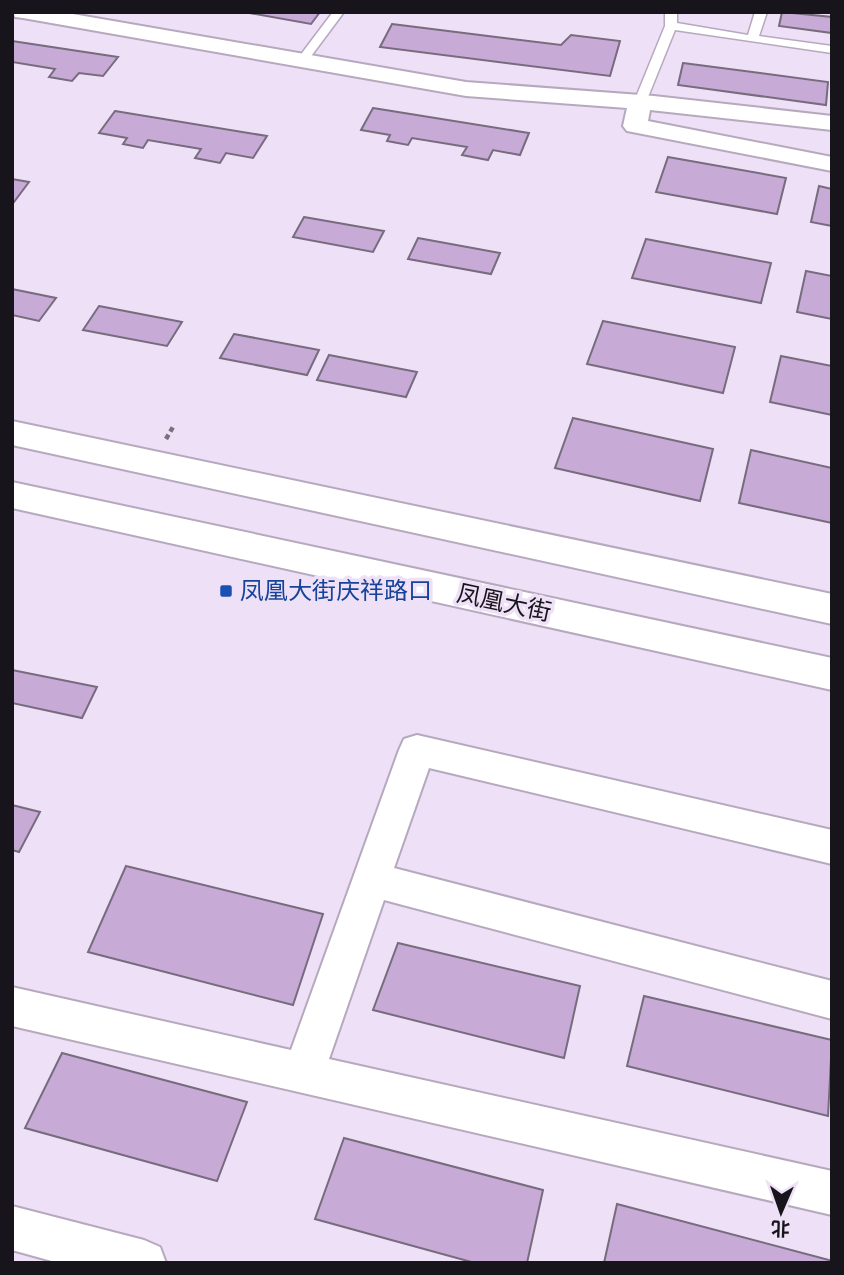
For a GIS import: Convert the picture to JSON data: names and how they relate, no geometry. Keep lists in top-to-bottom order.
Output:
{
  "streets": {
    "main road": ["凤凰大街"]
  },
  "places": {
    "transit": ["凤凰大街庆祥路口"]
  },
  "north": "bottom"
}
